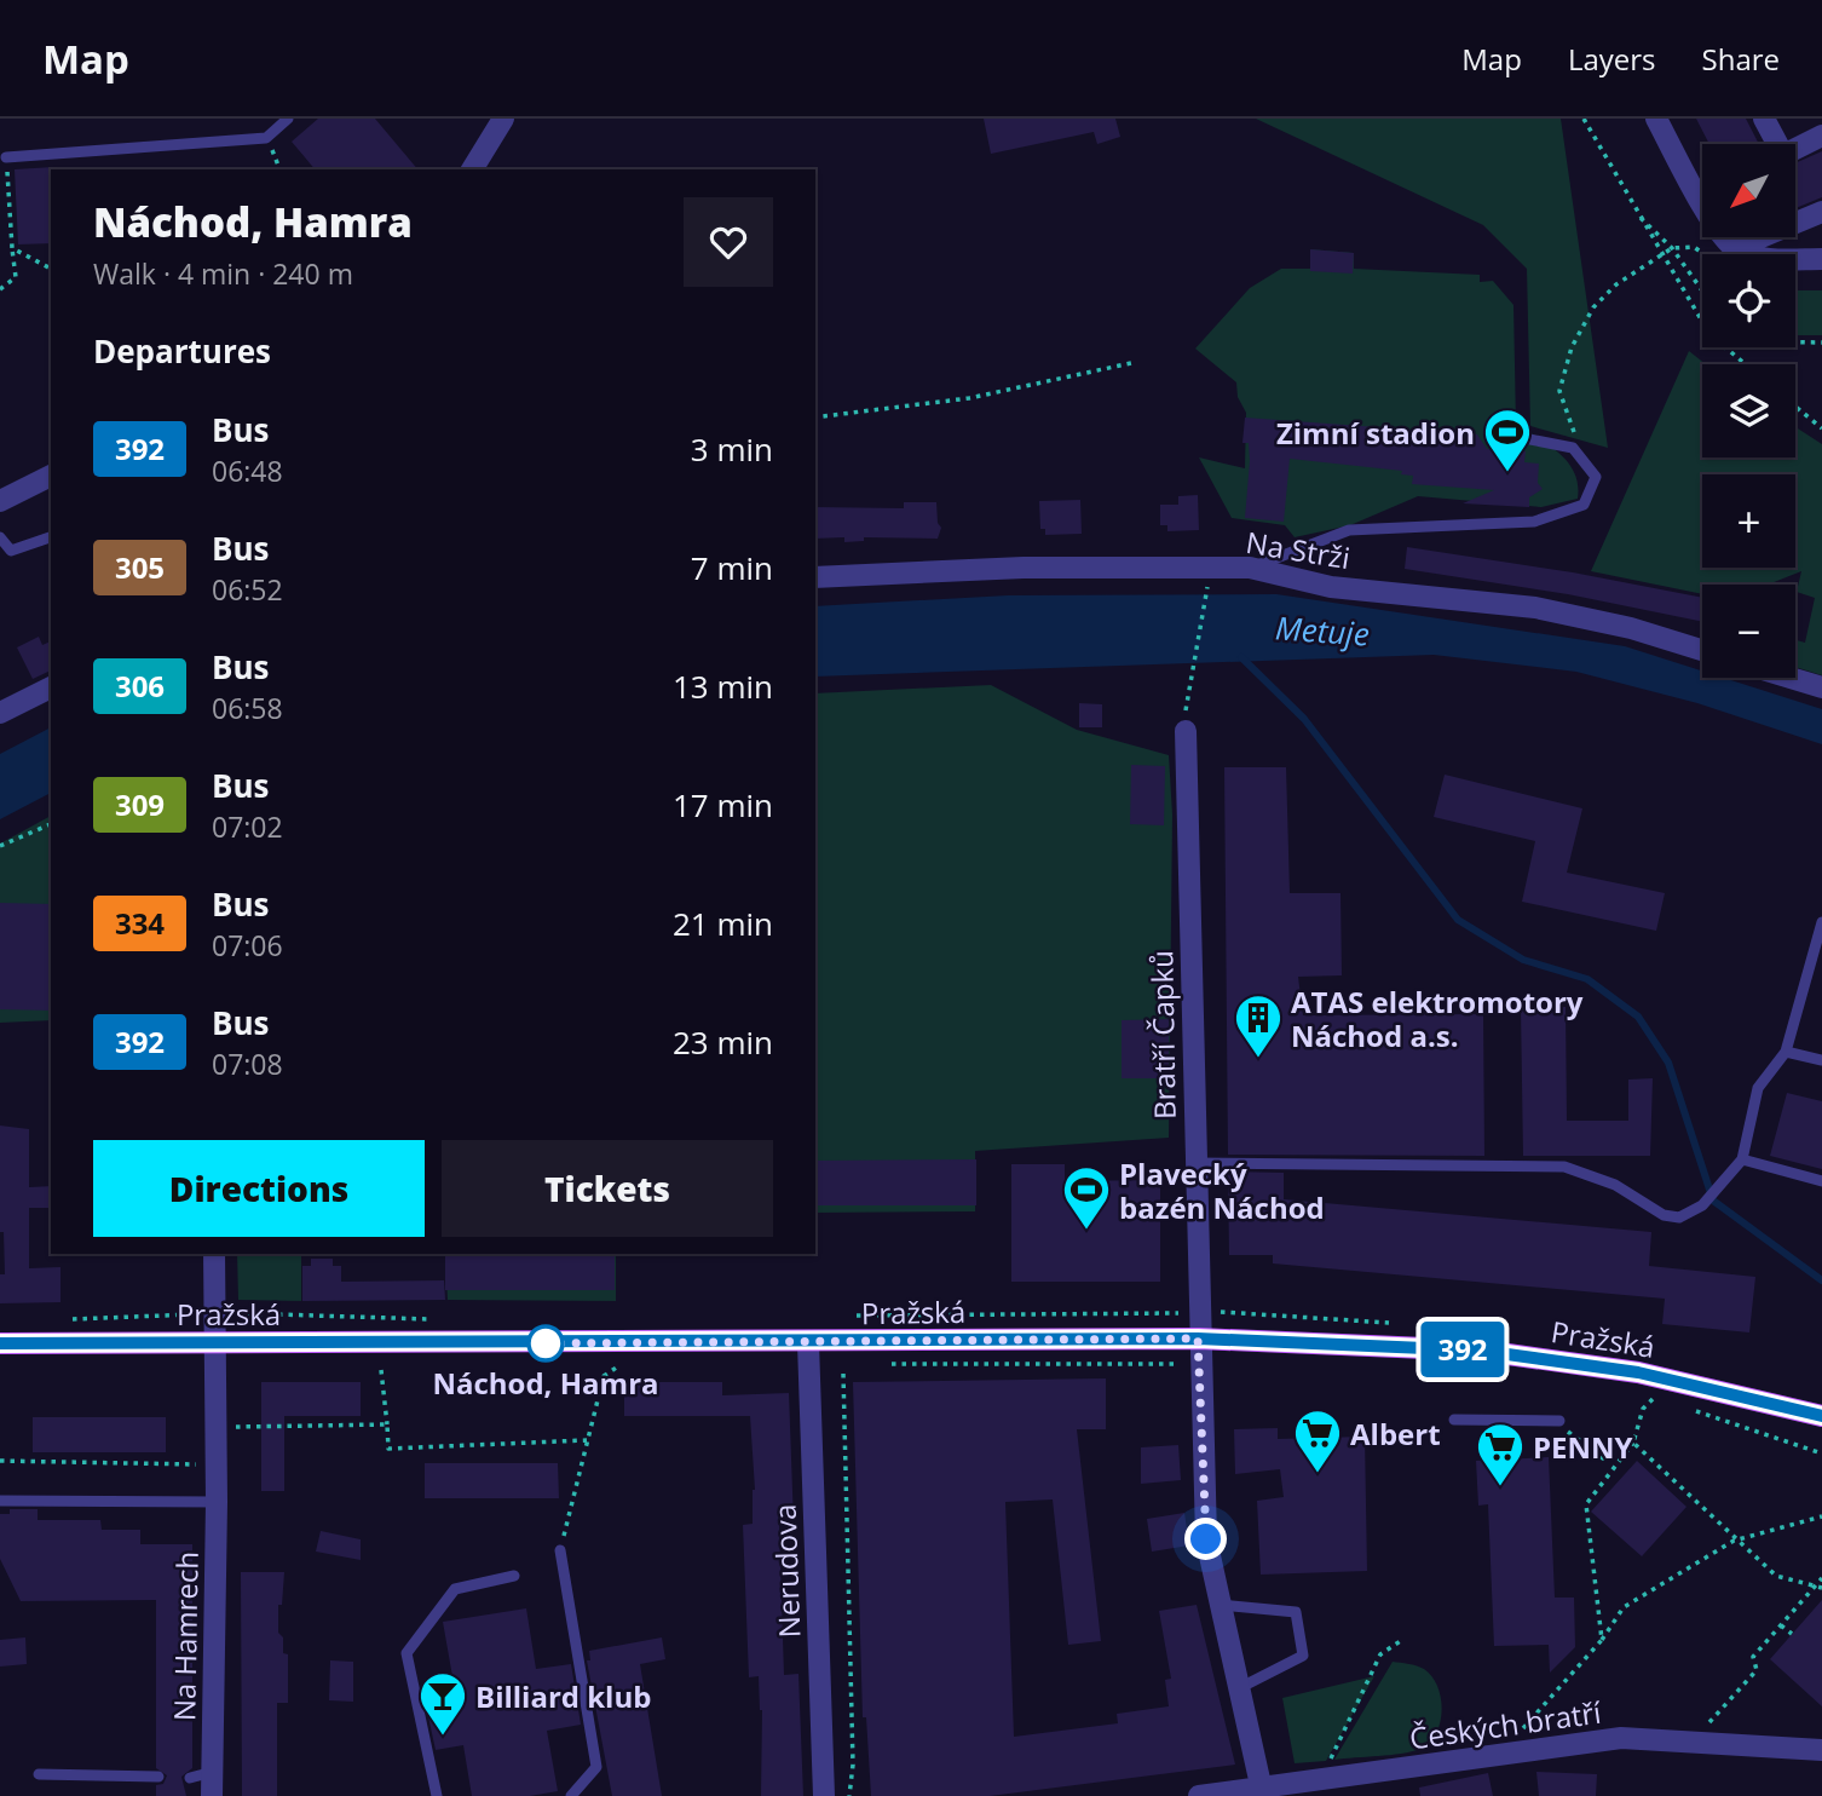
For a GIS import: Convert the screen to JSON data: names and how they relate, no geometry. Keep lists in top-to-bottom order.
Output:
{
  "streets": {
    "main road": ["Pražská"],
    "street": [
      "Na Strži",
      "Bratří Čapků",
      "Nerudova",
      "Na Hamrech",
      "Českých bratří"
    ]
  },
  "crossings": [
    ["Bratří Čapků", "Pražská"],
    ["Bratří Čapků", "Českých bratří"],
    ["Pražská", "Nerudova"],
    ["Pražská", "Na Hamrech"]
  ],
  "water": ["Metuje"],
  "places": {
    "sports": ["Zimní stadion", "Plavecký bazén Náchod"],
    "building": ["ATAS elektromotory Náchod a.s."],
    "other": ["Náchod, Hamra"],
    "supermarket": ["Albert", "PENNY"],
    "bar": ["Billiard klub"]
  },
  "lines": ["bus line 392"],
  "north": "bottom left",
  "page": {
    "header": "Map",
    "nav": ["Map", "Layers", "Share"],
    "on_map": "392",
    "map_buttons": ["+", "−"],
    "heading": [
      ["Náchod, Hamra", "Walk · 4 min · 240 m"],
      "Departures"
    ],
    "list": [
      {
        "mark": "392",
        "name": "Bus",
        "note": "06:48",
        "value": "3 min"
      },
      {
        "mark": "305",
        "name": "Bus",
        "note": "06:52",
        "value": "7 min"
      },
      {
        "mark": "306",
        "name": "Bus",
        "note": "06:58",
        "value": "13 min"
      },
      {
        "mark": "309",
        "name": "Bus",
        "note": "07:02",
        "value": "17 min"
      },
      {
        "mark": "334",
        "name": "Bus",
        "note": "07:06",
        "value": "21 min"
      },
      {
        "mark": "392",
        "name": "Bus",
        "note": "07:08",
        "value": "23 min"
      }
    ],
    "buttons": ["Directions", "Tickets"]
  }
}
